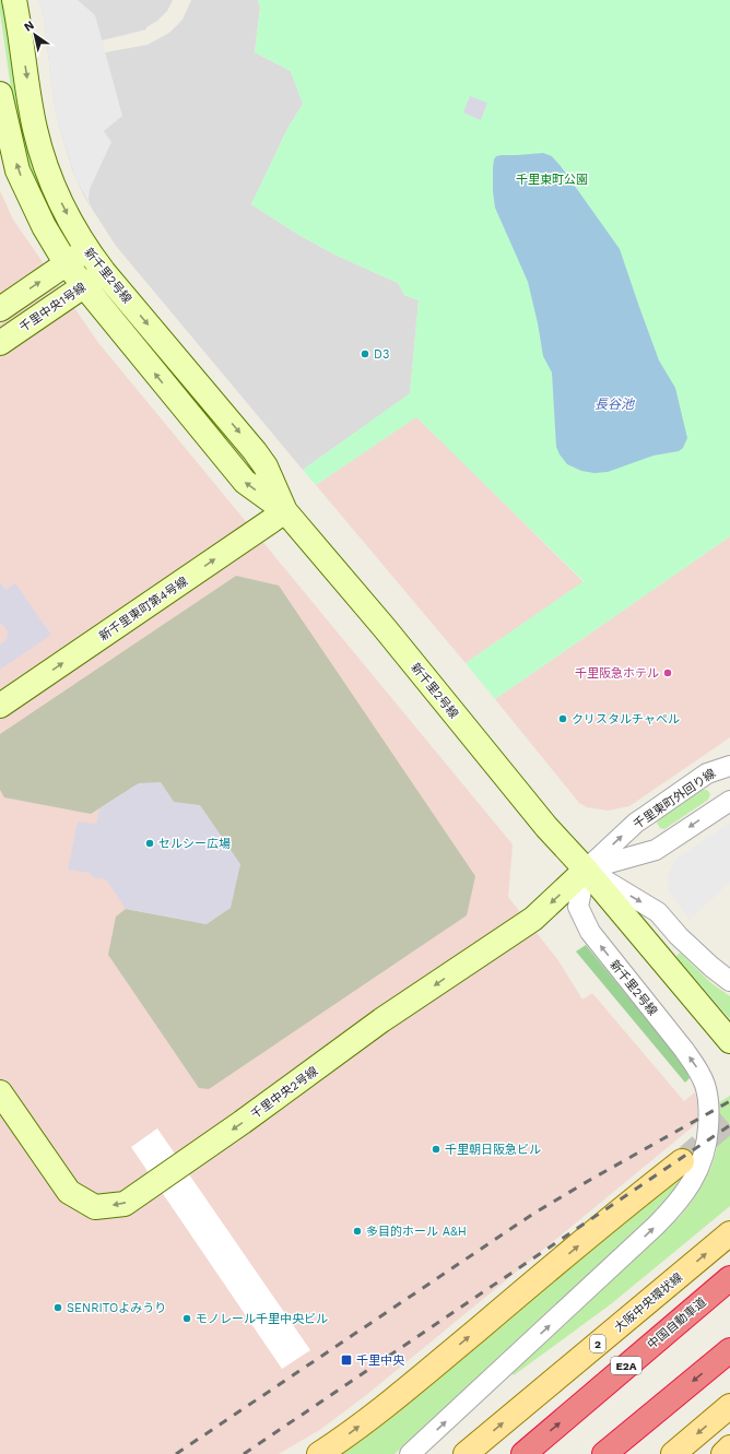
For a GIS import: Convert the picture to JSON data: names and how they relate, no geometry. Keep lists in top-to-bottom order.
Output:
{
  "streets": {
    "highway": ["中国自動車道", "E2A"],
    "main road": ["大阪中央環状線", "2"],
    "street": [
      "新千里2号線",
      "千里中央1号線",
      "新千里東町第4号線",
      "千里東町外回り線",
      "千里中央2号線"
    ]
  },
  "crossings": [
    ["新千里2号線", "千里中央1号線"],
    ["新千里2号線", "新千里東町第4号線"],
    ["新千里2号線", "千里東町外回り線"],
    ["新千里2号線", "千里中央2号線"],
    ["千里東町外回り線", "千里中央2号線"]
  ],
  "one_way": ["新千里東町第4号線", "千里中央2号線"],
  "water": ["長谷池"],
  "parks": ["千里東町公園"],
  "places": {
    "other": [
      "D3",
      "千里阪急ホテル",
      "クリスタルチャペル",
      "セルシー広場",
      "千里朝日阪急ビル",
      "多目的ホール A&H",
      "SENRITOよみうり",
      "モノレール千里中央ビル"
    ],
    "transit": ["千里中央"]
  },
  "north": "top left"
}
